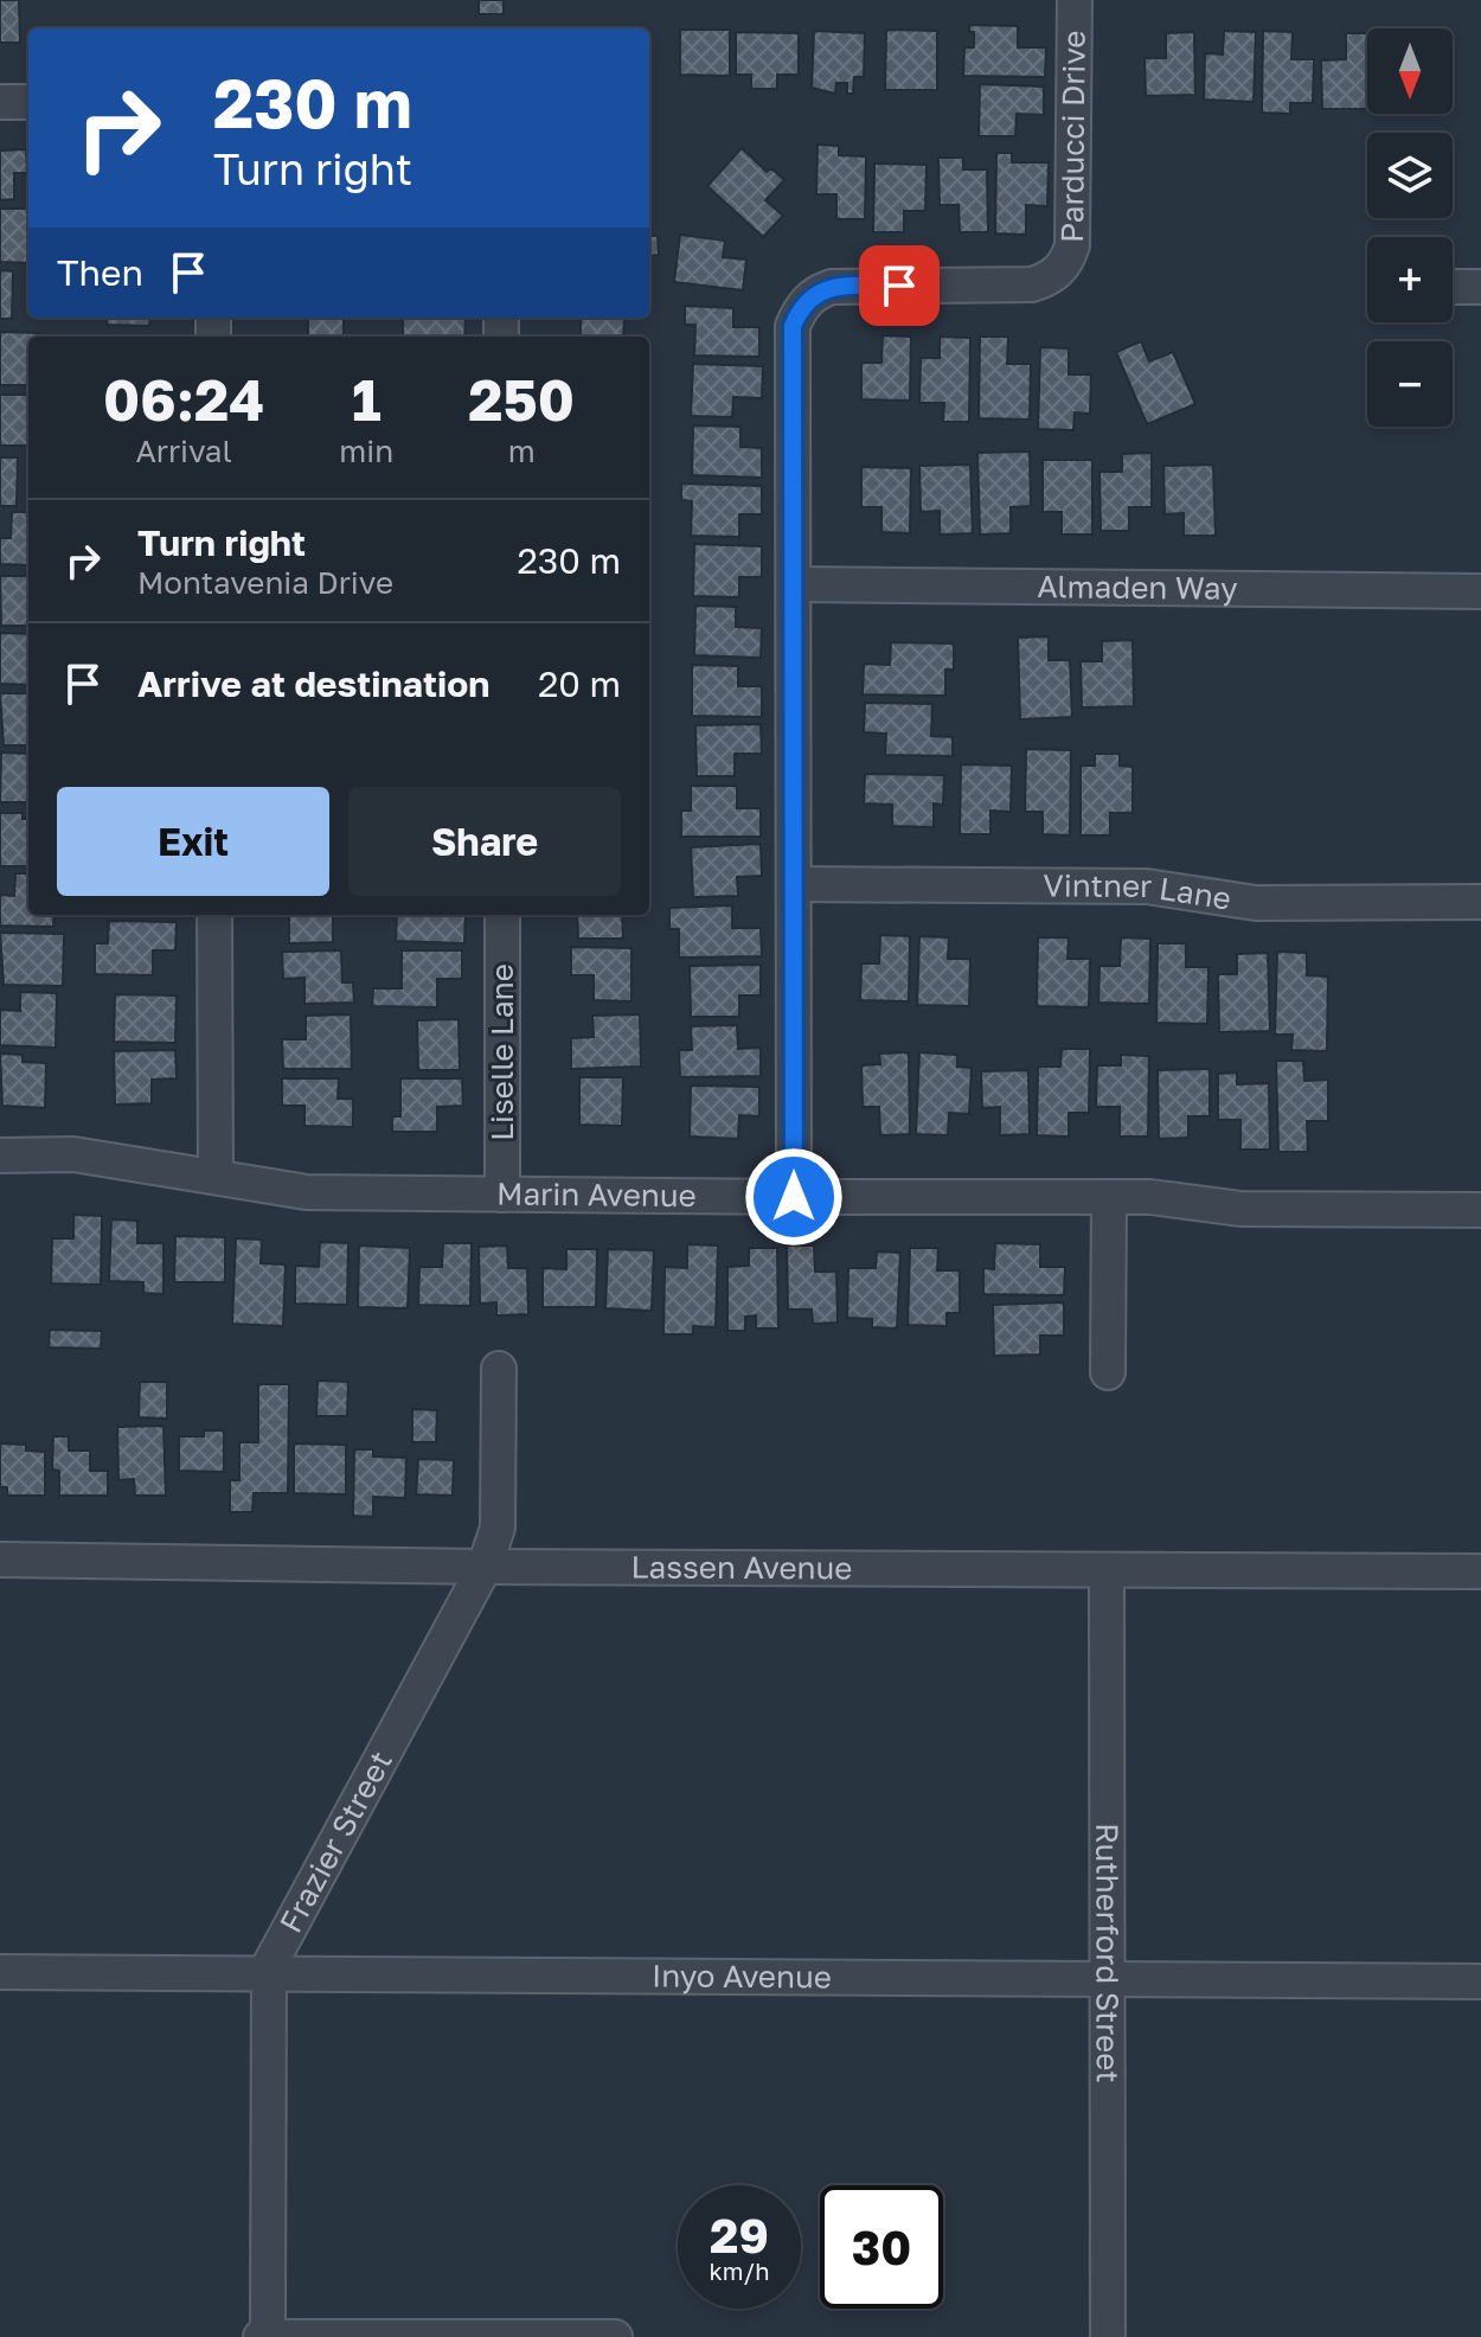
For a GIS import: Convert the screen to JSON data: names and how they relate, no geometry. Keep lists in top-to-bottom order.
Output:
{
  "streets": {
    "street": [
      "Parducci Drive",
      "Almaden Way",
      "Vintner Lane",
      "Liselle Lane",
      "Marin Avenue",
      "Lassen Avenue",
      "Frazier Street",
      "Rutherford Street",
      "Inyo Avenue"
    ]
  },
  "crossings": [
    ["Parducci Drive", "Almaden Way"],
    ["Liselle Lane", "Marin Avenue"],
    ["Lassen Avenue", "Frazier Street"],
    ["Lassen Avenue", "Rutherford Street"],
    ["Frazier Street", "Inyo Avenue"],
    ["Rutherford Street", "Inyo Avenue"]
  ],
  "north": "bottom",
  "page": {
    "map_buttons": ["+", "−"],
    "turn": ["230 m", "Turn right"],
    "then": "Then",
    "eta": [
      "06:24",
      "Arrival",
      "1",
      "min",
      "250",
      "m"
    ],
    "list": [
      {
        "name": "Turn right",
        "note": "Montavenia Drive",
        "value": "230 m"
      },
      {
        "name": "Arrive at destination",
        "value": "20 m"
      }
    ],
    "buttons": ["Exit", "Share"],
    "speed": "29 km/h",
    "limit": "30"
  }
}
